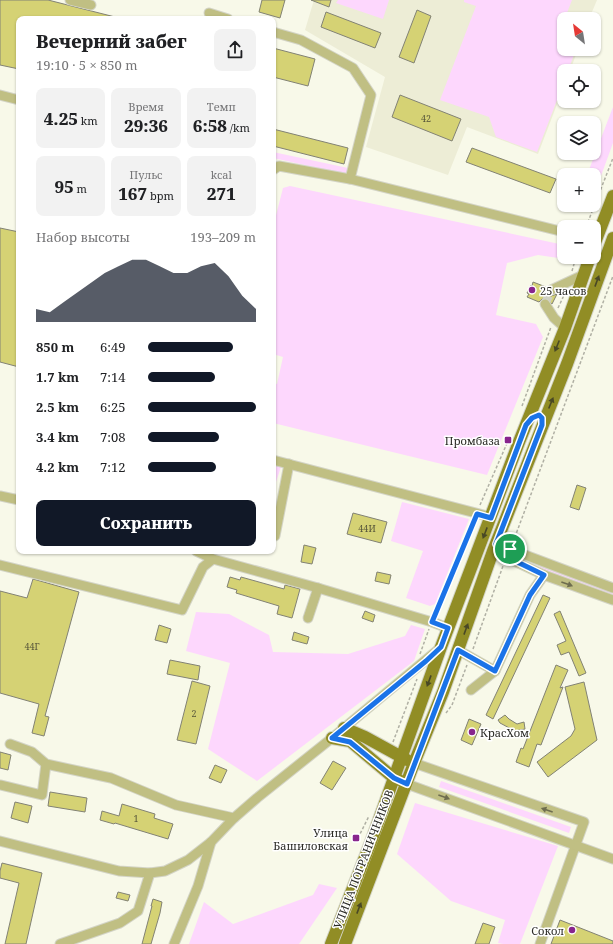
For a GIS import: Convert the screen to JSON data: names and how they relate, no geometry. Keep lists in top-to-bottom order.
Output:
{
  "streets": {
    "main road": ["УЛИЦА ПОГРАНИЧНИКОВ"]
  },
  "places": {
    "other": ["25 часов", "КрасХом", "Сокол"],
    "transit": ["Промбаза", "Улица Башиловская"]
  },
  "house_numbers": [
    "42",
    "44И",
    "44Г",
    "2",
    "1"
  ],
  "north": "top left",
  "page": {
    "map_buttons": ["+", "−"],
    "heading": ["Вечерний забег", "19:10 · 5 × 850 m"],
    "stats": [
      ["4.25 km"],
      ["Время", "29:36"],
      ["Темп", "6:58 /km"],
      ["95 m"],
      ["Пульс", "167 bpm"],
      ["kcal", "271"]
    ],
    "chart": ["Набор высоты", "193–209 m"],
    "list": [
      {
        "name": "850 m",
        "note": "6:49"
      },
      {
        "name": "1.7 km",
        "note": "7:14"
      },
      {
        "name": "2.5 km",
        "note": "6:25"
      },
      {
        "name": "3.4 km",
        "note": "7:08"
      },
      {
        "name": "4.2 km",
        "note": "7:12"
      }
    ],
    "buttons": "Сохранить"
  }
}
